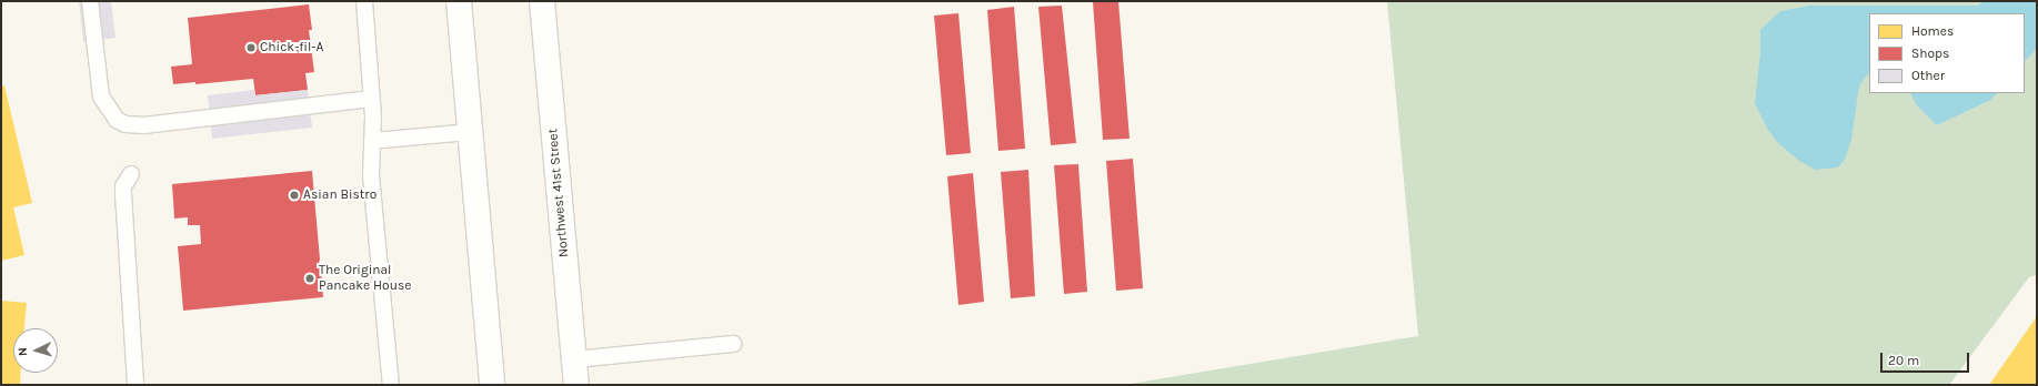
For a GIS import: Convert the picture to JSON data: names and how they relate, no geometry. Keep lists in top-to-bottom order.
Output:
{
  "streets": {
    "main road": ["Northwest 41st Street"]
  },
  "places": ["Chick-fil-A", "Asian Bistro", "The Original Pancake House"],
  "legend": ["Homes", "Shops", "Other"],
  "scale_bar": "20 m",
  "north": "left"
}
